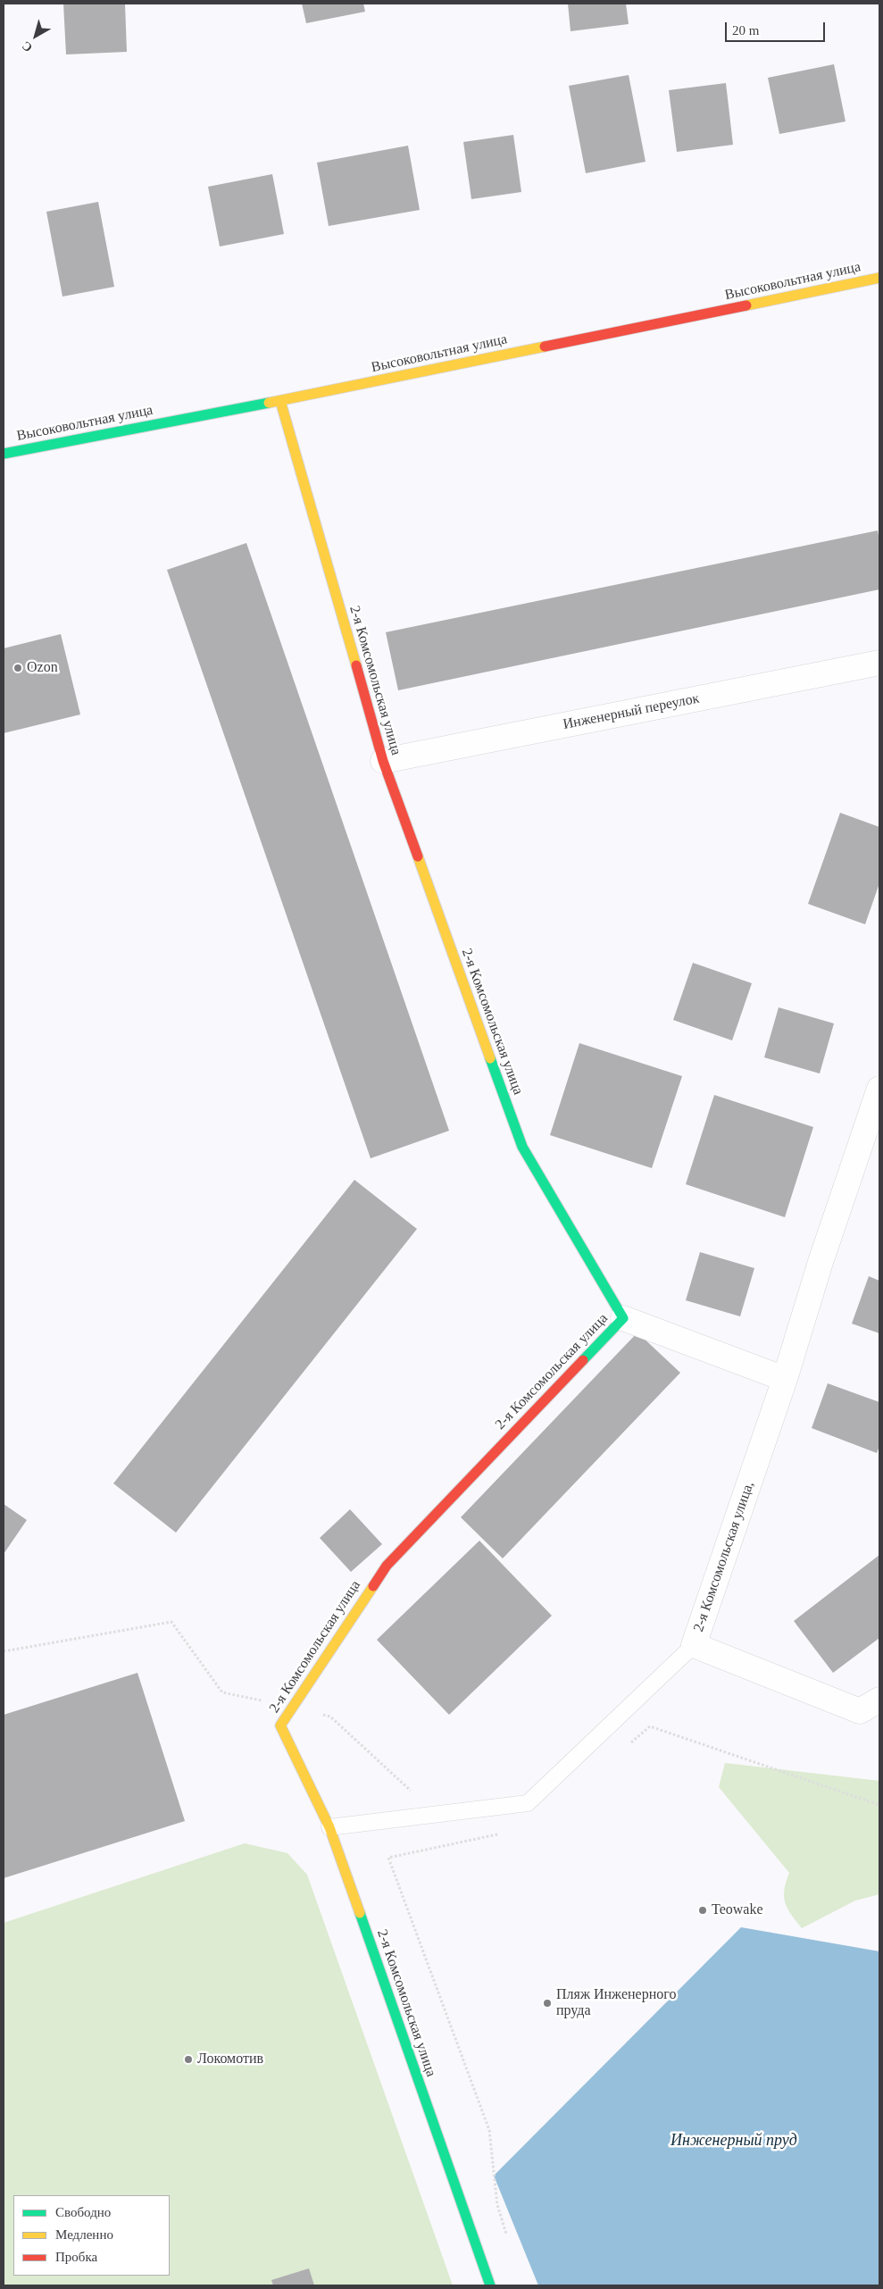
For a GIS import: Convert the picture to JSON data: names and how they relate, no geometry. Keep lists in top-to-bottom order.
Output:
{
  "streets": {
    "street": [
      "Высоковольтная улица",
      "2-я Комсомольская улица",
      "Инженерный переулок",
      "2-я Комсомольская улица,"
    ]
  },
  "crossings": [
    ["Высоковольтная улица", "2-я Комсомольская улица"],
    ["2-я Комсомольская улица", "Инженерный переулок"]
  ],
  "water": ["Инженерный пруд"],
  "places": [
    "Ozon",
    "Teowake",
    "Пляж Инженерного пруда",
    "Локомотив"
  ],
  "legend": ["Свободно", "Медленно", "Пробка"],
  "scale_bar": "20 m",
  "north": "bottom left"
}
